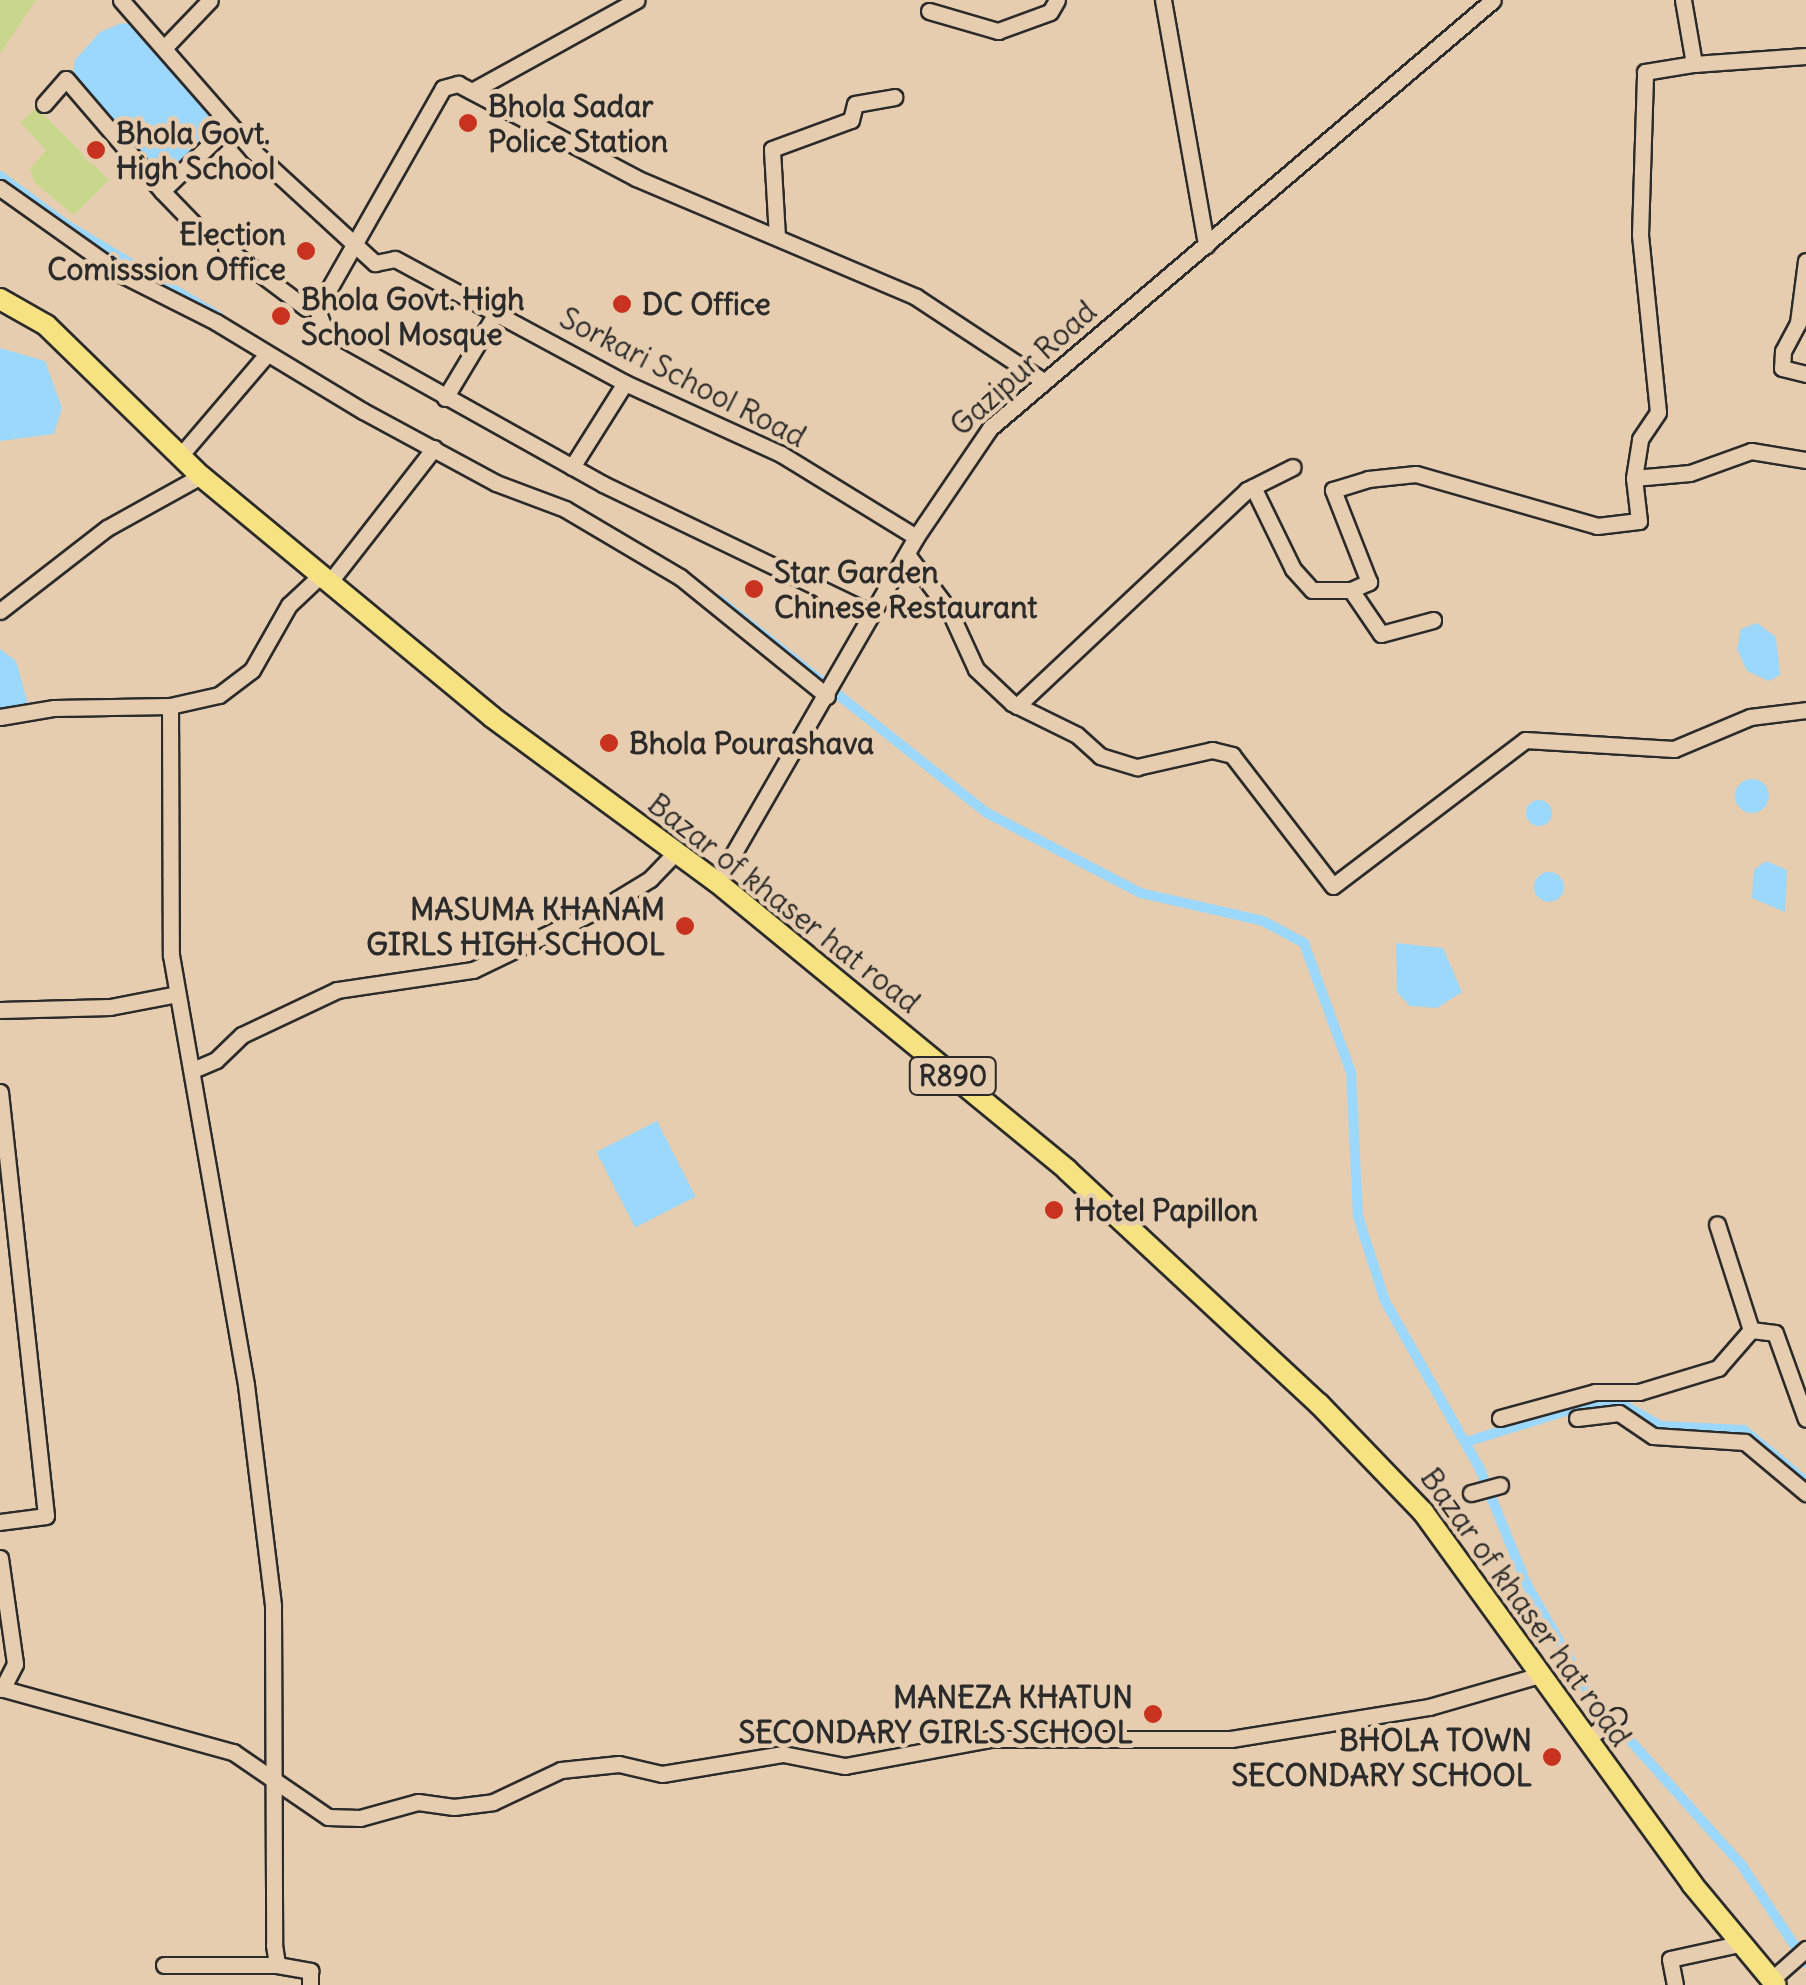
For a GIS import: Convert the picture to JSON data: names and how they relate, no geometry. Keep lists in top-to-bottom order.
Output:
{
  "streets": {
    "main road": ["Bazar of khaser hat road", "R890"],
    "street": ["Gazipur Road", "Sorkari School Road"]
  },
  "crossings": [
    ["Gazipur Road", "Sorkari School Road"],
    ["Gazipur Road", "Bazar of khaser hat road"]
  ],
  "places": [
    "Bhola Sadar Police Station",
    "Bhola Govt. High School",
    "Election Comisssion Office",
    "DC Office",
    "Bhola Govt. High School Mosque",
    "Star Garden Chinese Restaurant",
    "Bhola Pourashava",
    "MASUMA KHANAM GIRLS HIGH SCHOOL",
    "Hotel Papillon",
    "MANEZA KHATUN SECONDARY GIRLS SCHOOL",
    "BHOLA TOWN SECONDARY SCHOOL"
  ]
}
